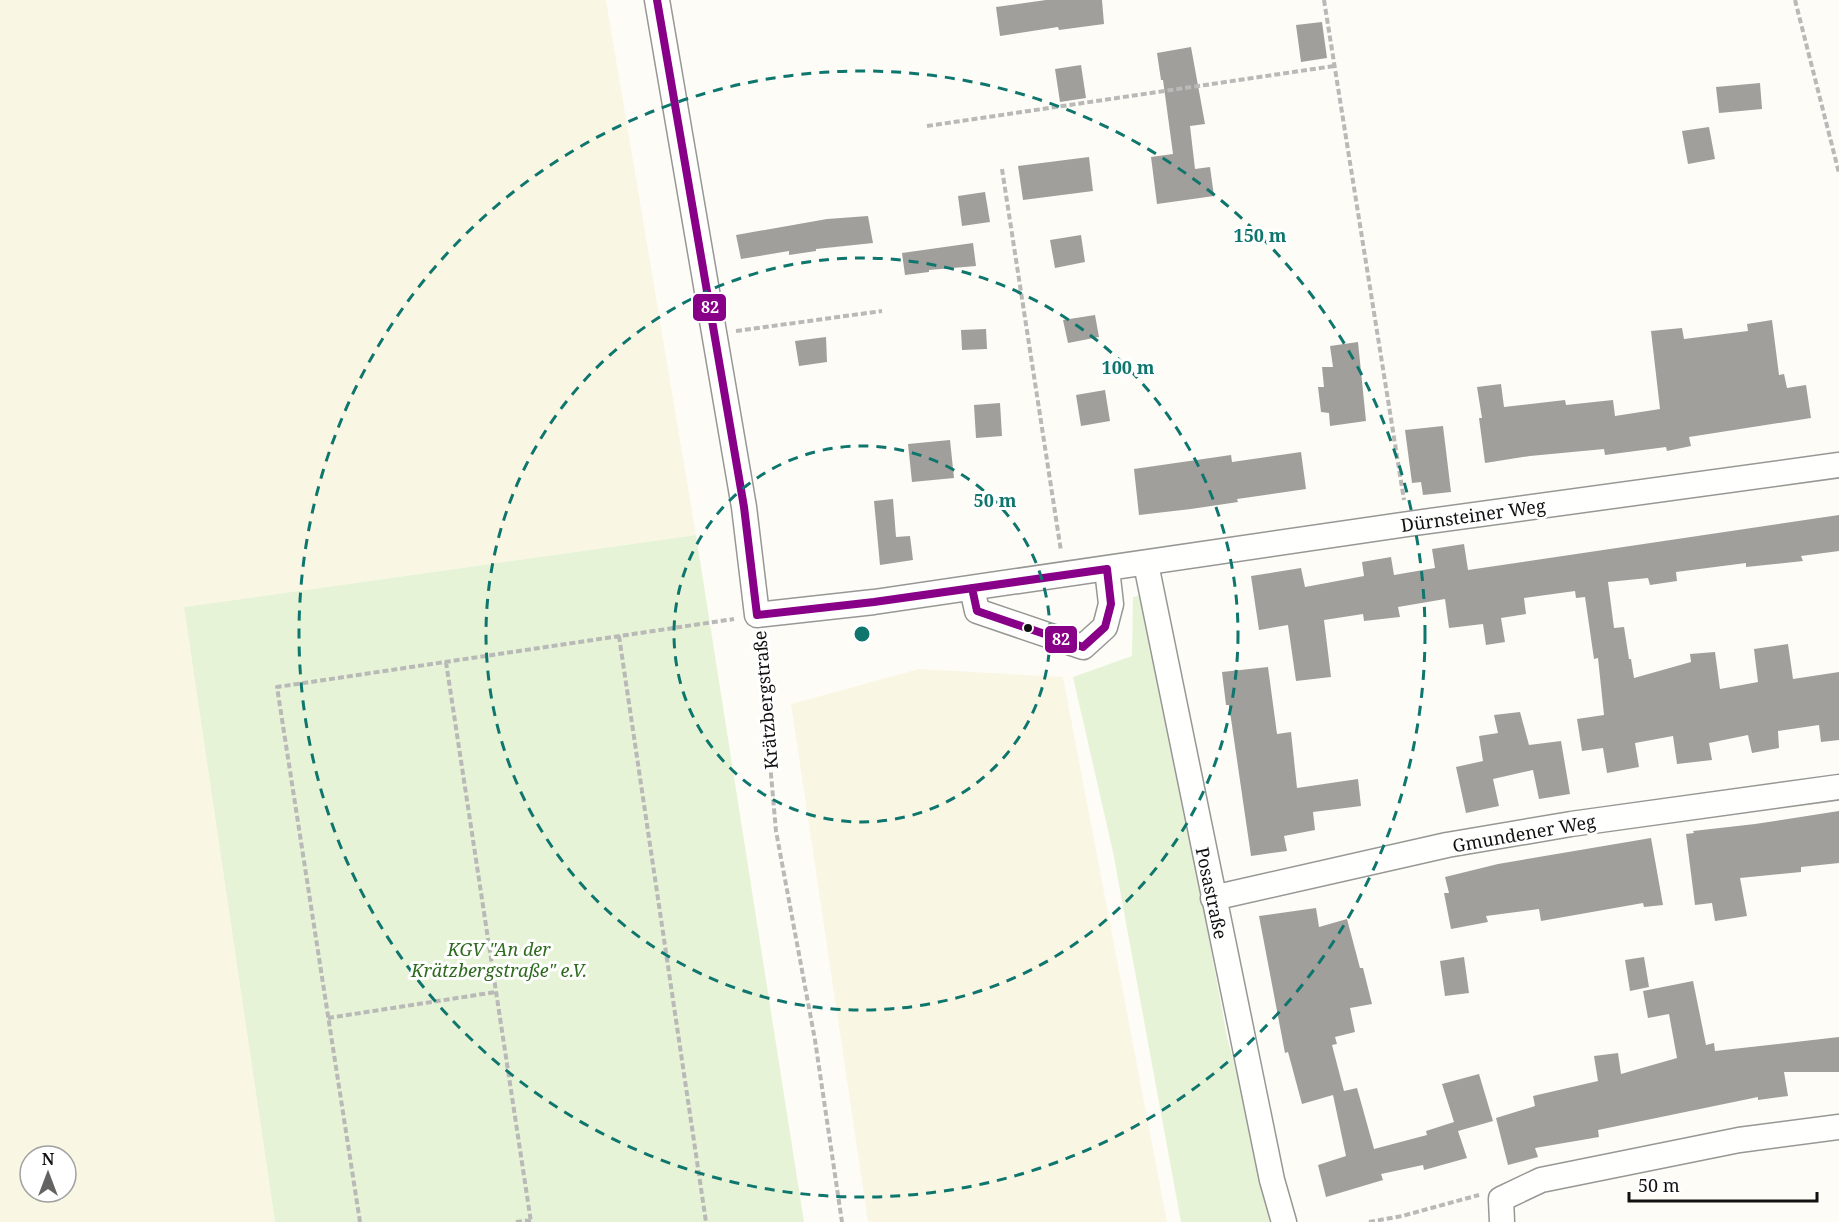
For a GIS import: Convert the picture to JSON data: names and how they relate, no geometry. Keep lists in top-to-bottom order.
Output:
{
  "streets": {
    "street": [
      "Dürnsteiner Weg",
      "Krätzbergstraße",
      "Gmundener Weg",
      "Posastraße"
    ]
  },
  "crossings": [
    ["Dürnsteiner Weg", "Krätzbergstraße"],
    ["Dürnsteiner Weg", "Posastraße"],
    ["Gmundener Weg", "Posastraße"]
  ],
  "parks": ["KGV \"An der Krätzbergstraße\" e.V."],
  "lines": ["transit line 82"],
  "scale_bar": "50 m",
  "north": "top",
  "rings": ["150 m", "100 m", "50 m"]
}
